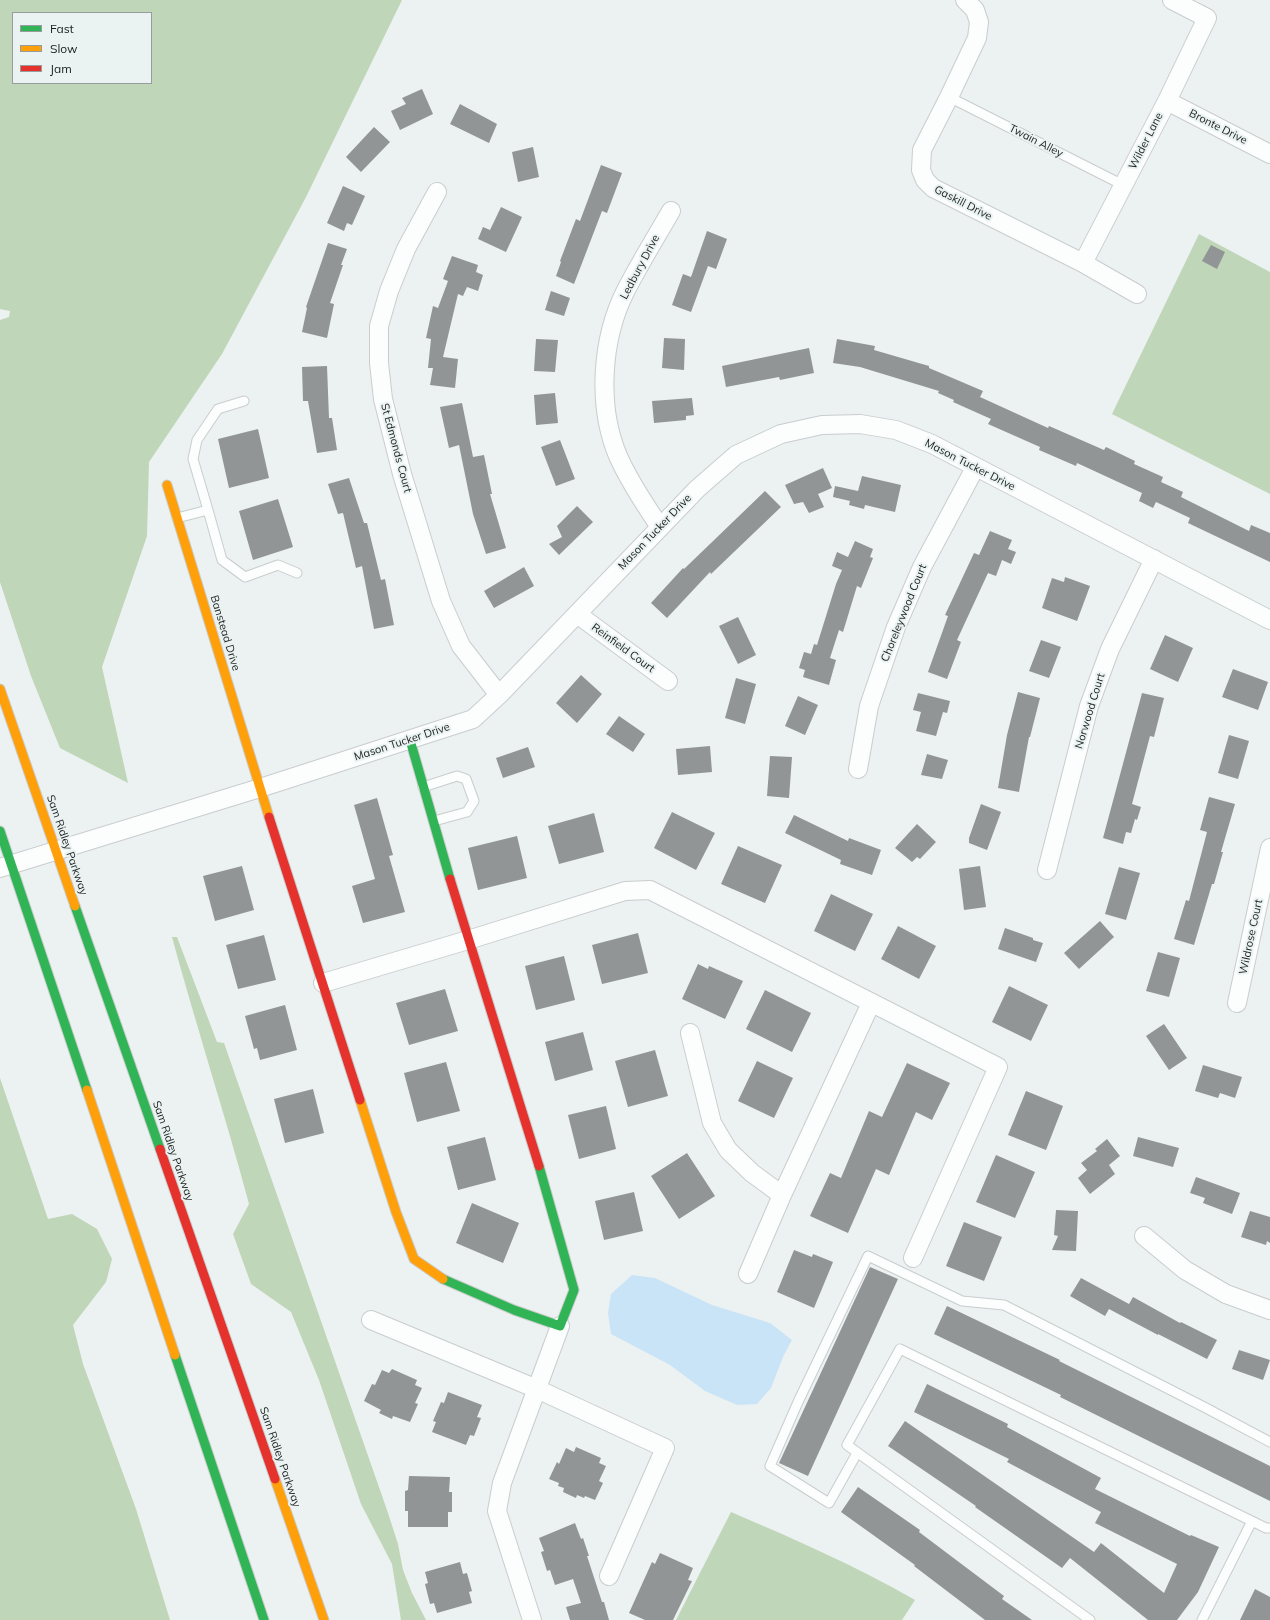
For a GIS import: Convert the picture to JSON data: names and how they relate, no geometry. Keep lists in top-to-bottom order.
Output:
{
  "streets": {
    "main road": ["Banstead Drive", "Sam Ridley Parkway"],
    "street": [
      "Bronte Drive",
      "Wilder Lane",
      "Gaskill Drive",
      "Ledbury Drive",
      "St Edmonds Court",
      "Mason Tucker Drive",
      "Choreleywood Court",
      "Reinfield Court",
      "Norwood Court",
      "Wildrose Court"
    ],
    "lane": ["Twain Alley"]
  },
  "crossings": [
    ["Bronte Drive", "Wilder Lane"],
    ["Twain Alley", "Wilder Lane"],
    ["Twain Alley", "Gaskill Drive"],
    ["Wilder Lane", "Gaskill Drive"],
    ["Ledbury Drive", "Mason Tucker Drive"],
    ["St Edmonds Court", "Mason Tucker Drive"],
    ["Mason Tucker Drive", "Choreleywood Court"],
    ["Mason Tucker Drive", "Banstead Drive"],
    ["Mason Tucker Drive", "Reinfield Court"],
    ["Mason Tucker Drive", "Norwood Court"],
    ["Mason Tucker Drive", "Sam Ridley Parkway"]
  ],
  "legend": ["Fast", "Slow", "Jam"]
}
